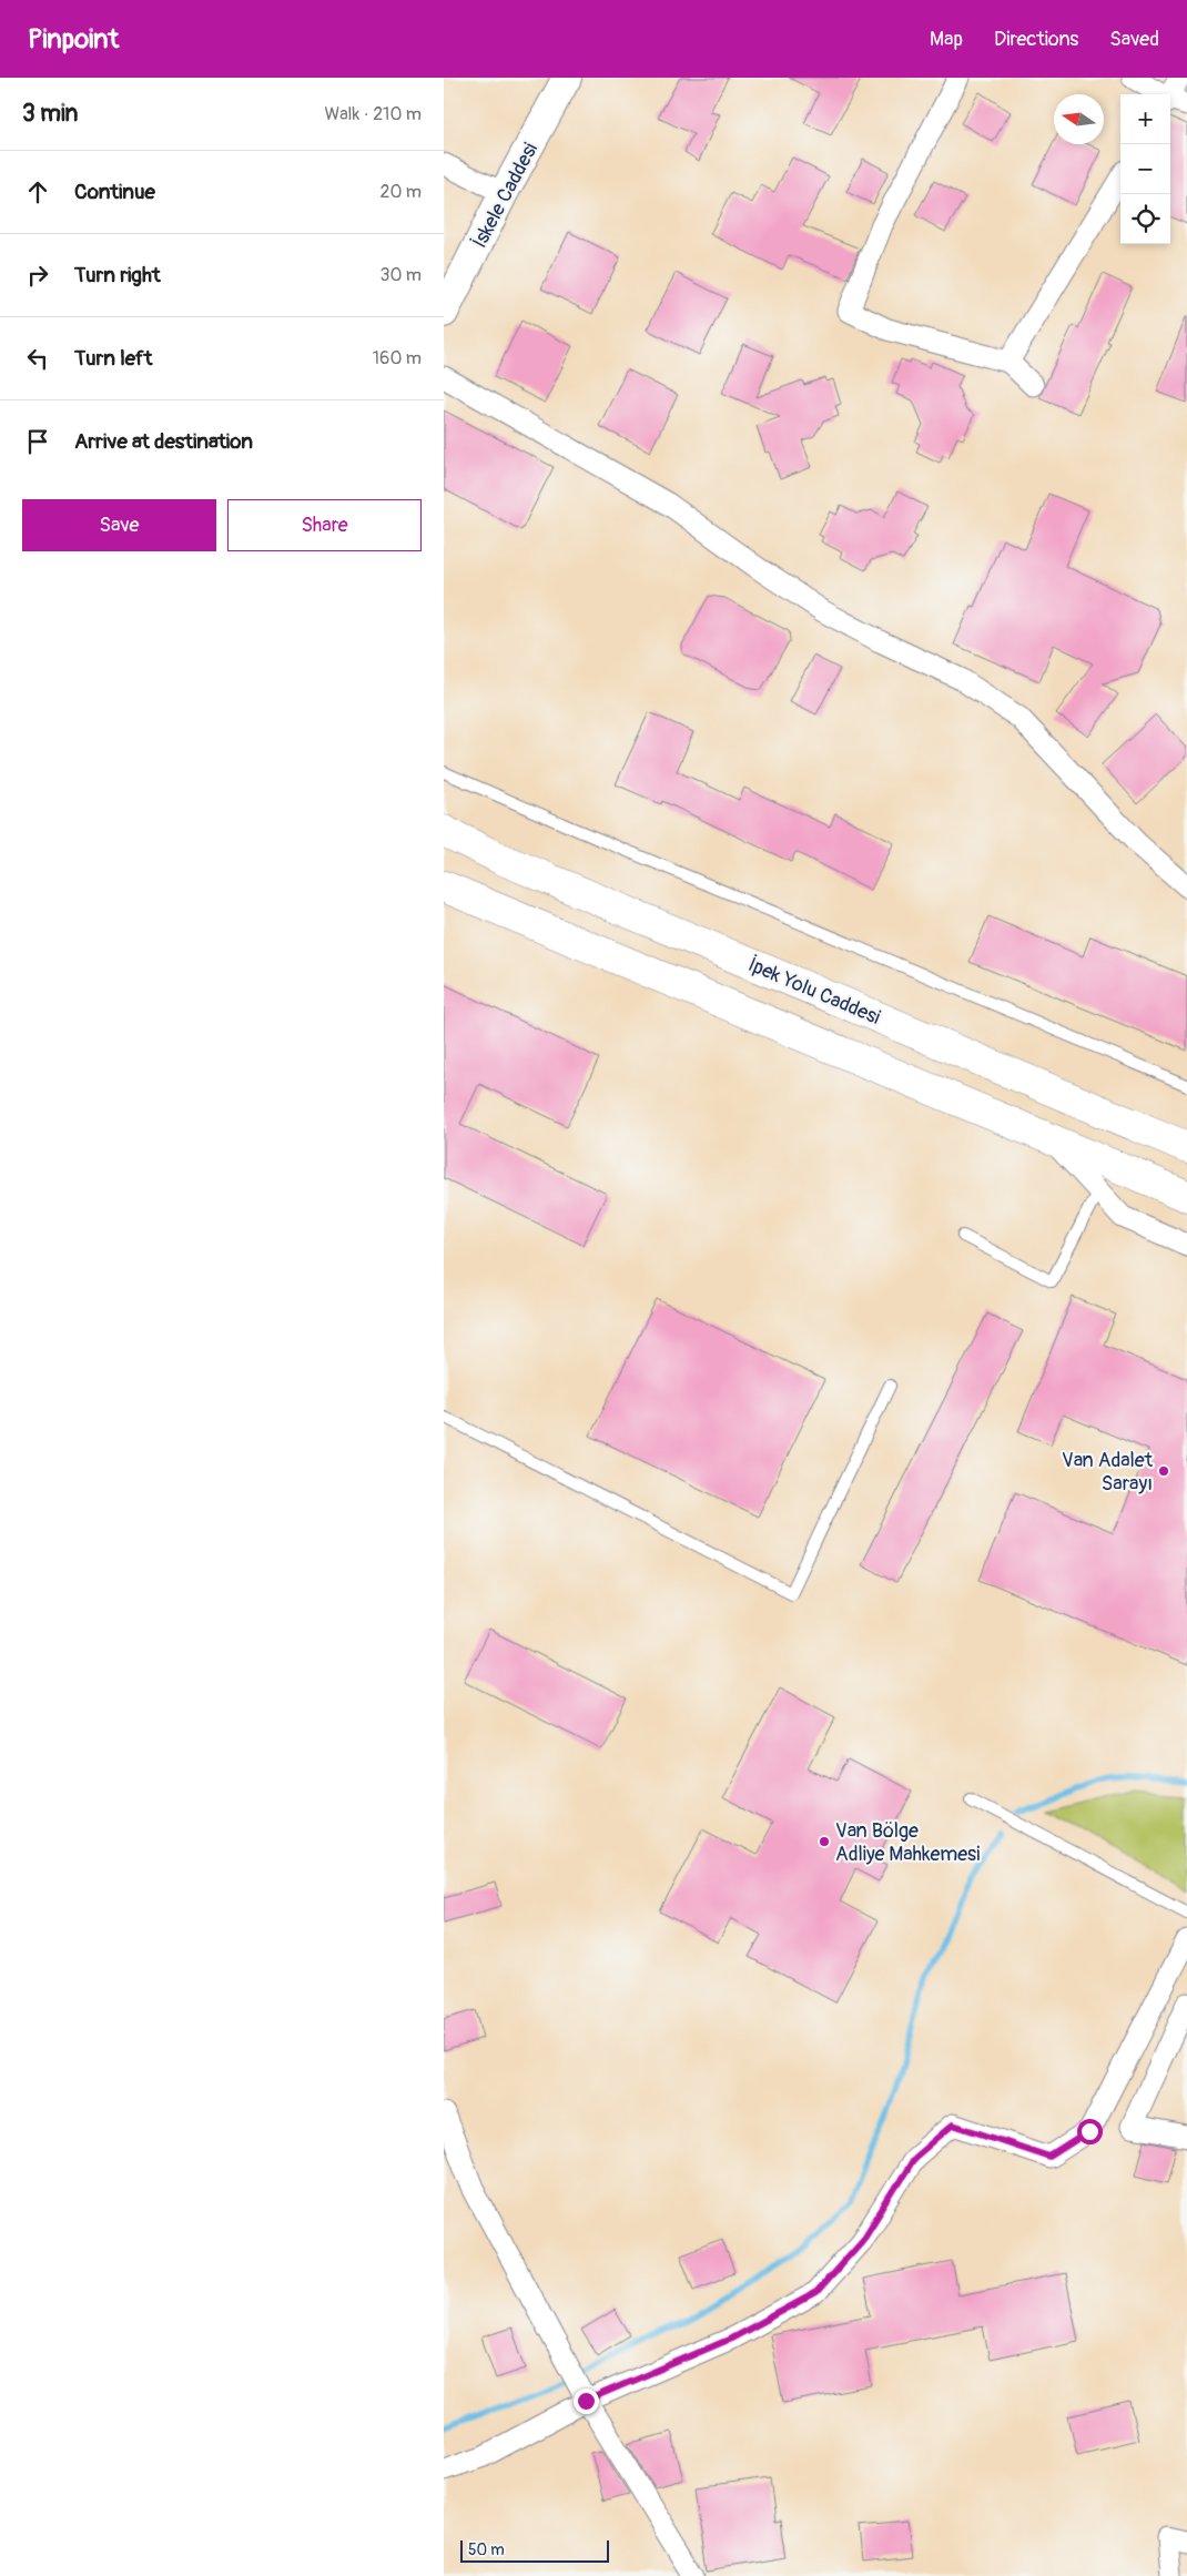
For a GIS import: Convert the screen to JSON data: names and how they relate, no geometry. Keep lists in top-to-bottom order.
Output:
{
  "streets": {
    "highway": ["İpek Yolu Caddesi"],
    "main road": ["İskele Caddesi"]
  },
  "places": ["Van Adalet Sarayı", "Van Bölge Adliye Mahkemesi"],
  "scale_bar": "50 m",
  "north": "left",
  "page": {
    "header": "Pinpoint",
    "nav": ["Map", "Directions", "Saved"],
    "heading": ["3 min", "Walk · 210 m"],
    "map_buttons": ["+", "−"],
    "list": [
      ["Continue", "20 m"],
      ["Turn right", "30 m"],
      ["Turn left", "160 m"],
      "Arrive at destination"
    ],
    "buttons": ["Save", "Share"],
    "scale": "50 m"
  }
}
